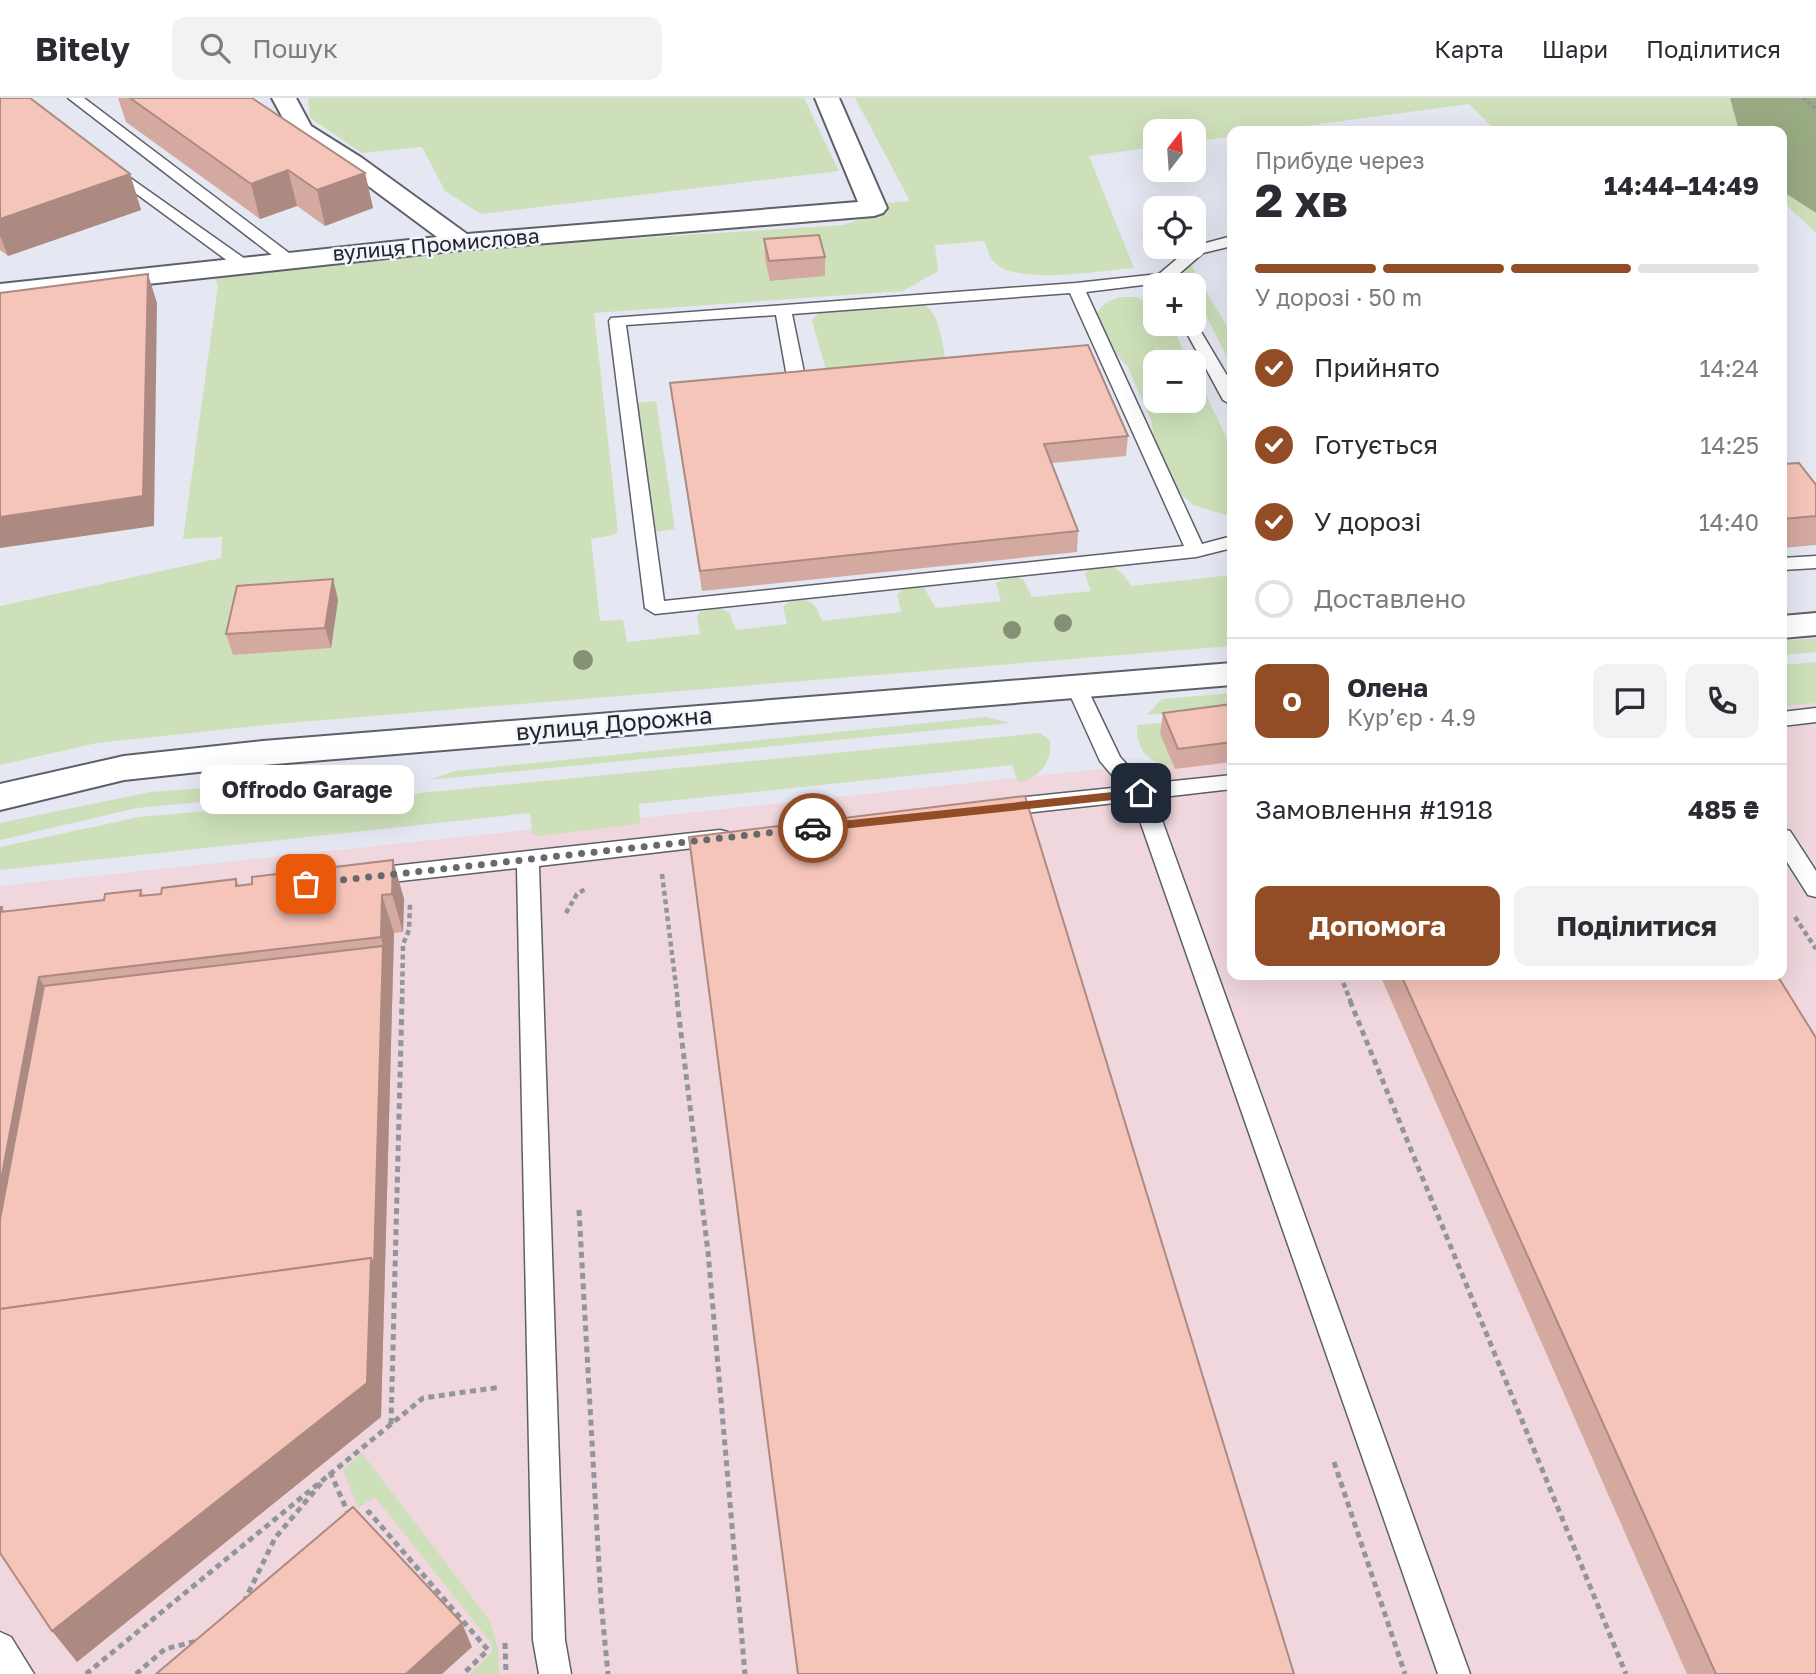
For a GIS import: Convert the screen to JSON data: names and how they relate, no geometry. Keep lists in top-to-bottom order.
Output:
{
  "streets": {
    "street": ["вулиця Промислова", "вулиця Дорожна"]
  },
  "places": ["Offrodo Garage"],
  "north": "top",
  "page": {
    "header": "Bitely",
    "search": "Пошук",
    "nav": ["Карта", "Шари", "Поділитися"],
    "map_buttons": ["+", "−"],
    "heading": ["2 хв", "Прибуде через", "14:44–14:49"],
    "panel": [
      "Олена",
      "Кур’єр · 4.9",
      "Замовлення #1918",
      "485 ₴"
    ],
    "bar": "У дорозі · 50 m",
    "list": [
      ["Прийнято", "14:24"],
      ["Готується", "14:25"],
      ["У дорозі", "14:40"],
      "Доставлено"
    ],
    "round": "О",
    "bubble": "Offrodo Garage",
    "buttons": ["Допомога", "Поділитися"]
  }
}
